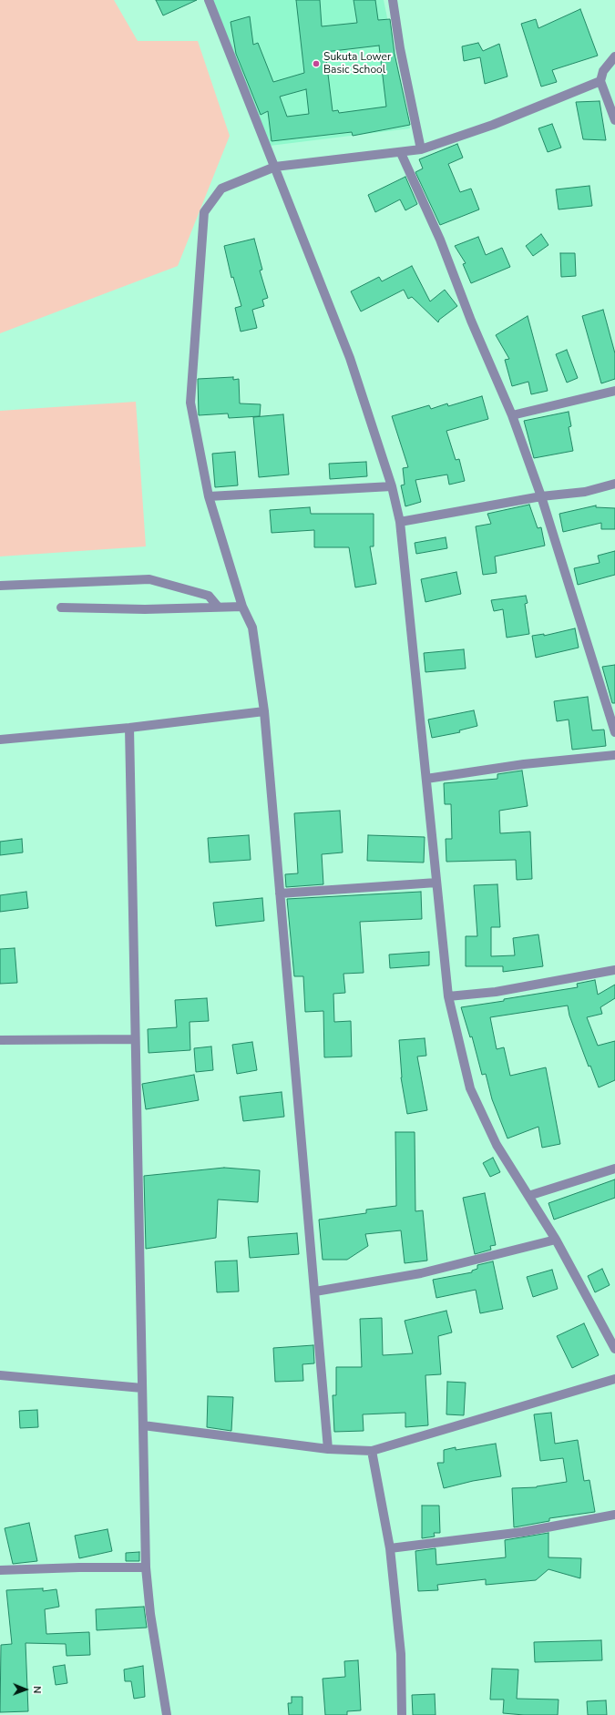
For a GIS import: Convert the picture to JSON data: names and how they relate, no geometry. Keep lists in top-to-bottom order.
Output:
{
  "places": ["Sukuta Lower Basic School"],
  "north": "right"
}
